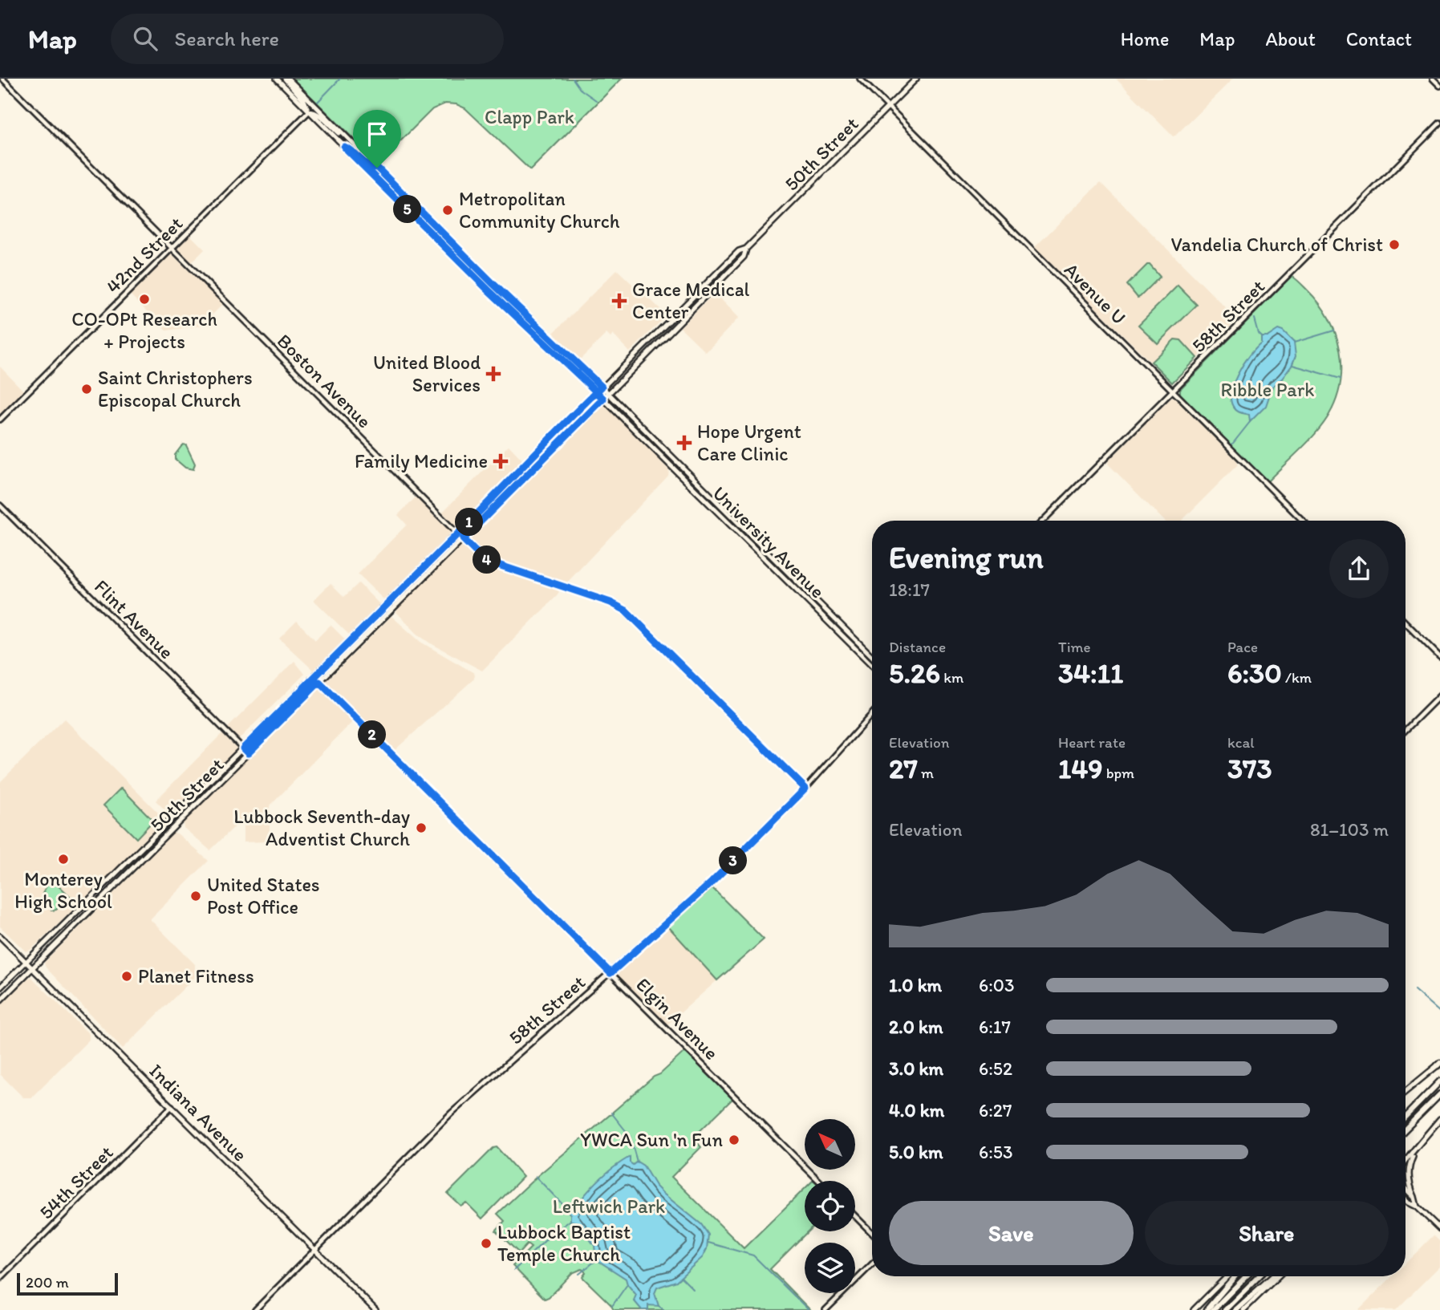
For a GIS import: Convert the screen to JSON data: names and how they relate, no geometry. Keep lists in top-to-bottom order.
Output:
{
  "streets": {
    "main road": ["50th Street", "University Avenue", "Indiana Avenue"],
    "street": [
      "42nd Street",
      "Avenue U",
      "58th Street",
      "Boston Avenue",
      "Flint Avenue",
      "Elgin Avenue",
      "54th Street"
    ]
  },
  "crossings": [
    ["50th Street", "Avenue U"],
    ["50th Street", "Boston Avenue"],
    ["50th Street", "University Avenue"],
    ["50th Street", "Flint Avenue"],
    ["50th Street", "Elgin Avenue"],
    ["50th Street", "Indiana Avenue"],
    ["42nd Street", "Boston Avenue"],
    ["42nd Street", "University Avenue"],
    ["Avenue U", "58th Street"],
    ["58th Street", "Boston Avenue"],
    ["58th Street", "Elgin Avenue"],
    ["58th Street", "Indiana Avenue"],
    ["Indiana Avenue", "54th Street"]
  ],
  "parks": ["Clapp Park", "Ribble Park", "Leftwich Park"],
  "places": {
    "other": [
      "Metropolitan Community Church",
      "Vandelia Church of Christ",
      "CO-OPt Research + Projects",
      "Saint Christophers Episcopal Church",
      "Lubbock Seventh-day Adventist Church",
      "Monterey High School",
      "United States Post Office",
      "Planet Fitness",
      "YWCA Sun 'n Fun",
      "Lubbock Baptist Temple Church"
    ],
    "health": [
      "Grace Medical Center",
      "United Blood Services",
      "Hope Urgent Care Clinic",
      "Family Medicine"
    ]
  },
  "scale_bar": "200 m",
  "north": "top left",
  "page": {
    "header": "Map",
    "search": "Search here",
    "nav": [
      "Home",
      "Map",
      "About",
      "Contact"
    ],
    "pins": [
      "5",
      "1",
      "4",
      "2",
      "3"
    ],
    "heading": ["Evening run", "18:17"],
    "stats": [
      ["Distance", "5.26 km"],
      ["Time", "34:11"],
      ["Pace", "6:30 /km"],
      ["Elevation", "27 m"],
      ["Heart rate", "149 bpm"],
      ["kcal", "373"]
    ],
    "chart": ["Elevation", "81–103 m"],
    "list": [
      {
        "name": "1.0 km",
        "note": "6:03"
      },
      {
        "name": "2.0 km",
        "note": "6:17"
      },
      {
        "name": "3.0 km",
        "note": "6:52"
      },
      {
        "name": "4.0 km",
        "note": "6:27"
      },
      {
        "name": "5.0 km",
        "note": "6:53"
      }
    ],
    "buttons": ["Save", "Share"],
    "scale": "200 m"
  }
}
